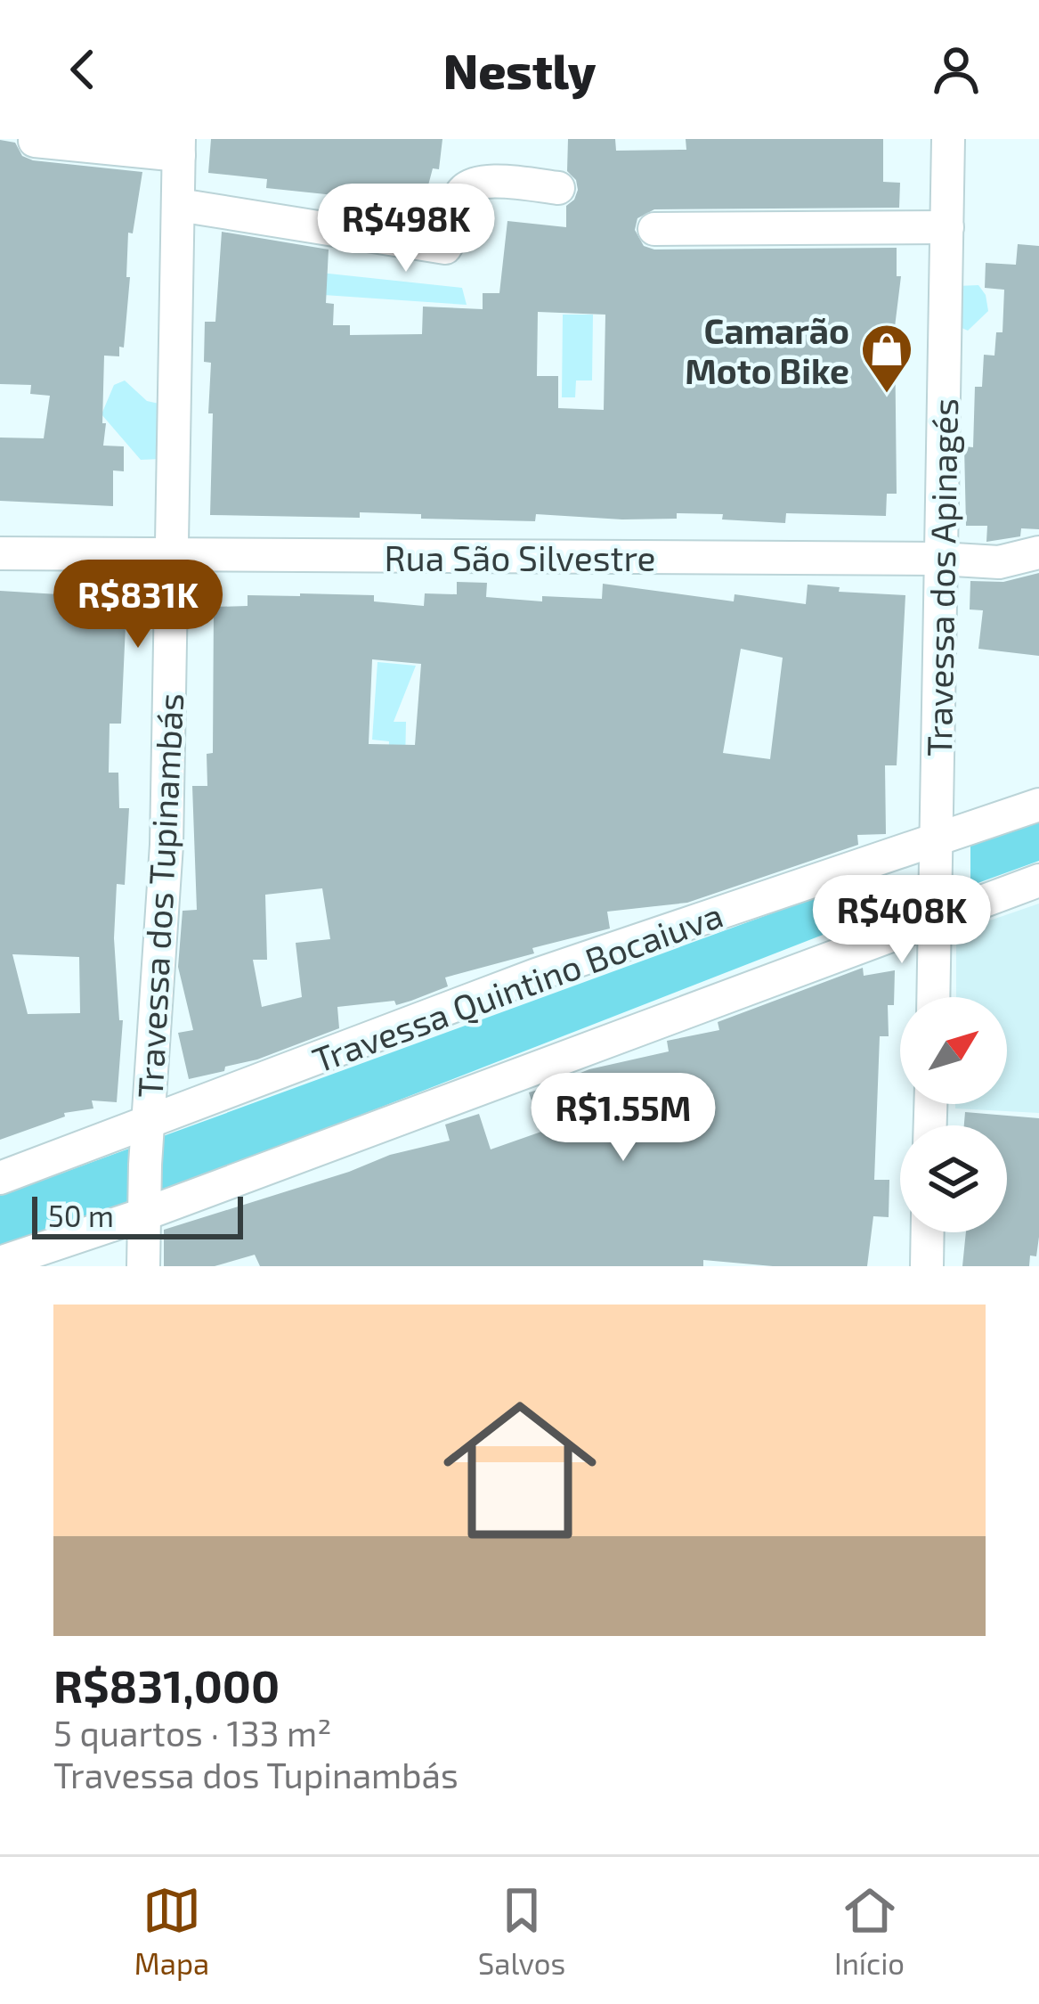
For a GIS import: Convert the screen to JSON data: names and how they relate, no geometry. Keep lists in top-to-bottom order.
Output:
{
  "streets": {
    "street": [
      "Rua São Silvestre",
      "Travessa dos Apinagés",
      "Travessa dos Tupinambás",
      "Travessa Quintino Bocaiuva"
    ]
  },
  "crossings": [
    ["Rua São Silvestre", "Travessa dos Apinagés"],
    ["Rua São Silvestre", "Travessa dos Tupinambás"],
    ["Travessa dos Apinagés", "Travessa Quintino Bocaiuva"],
    ["Travessa dos Tupinambás", "Travessa Quintino Bocaiuva"]
  ],
  "places": {
    "shop": ["Camarão Moto Bike"]
  },
  "scale_bar": "50 m",
  "north": "top right",
  "page": {
    "header": "Nestly",
    "price": [
      "R$498K",
      "R$831K",
      "R$408K",
      "R$1.55M"
    ],
    "scale": "50 m",
    "list": [
      {
        "name": "R$831,000",
        "note": "5 quartos · 133 m² · Travessa dos Tupinambás"
      }
    ],
    "tabs": ["Mapa", "Salvos", "Início"]
  }
}
